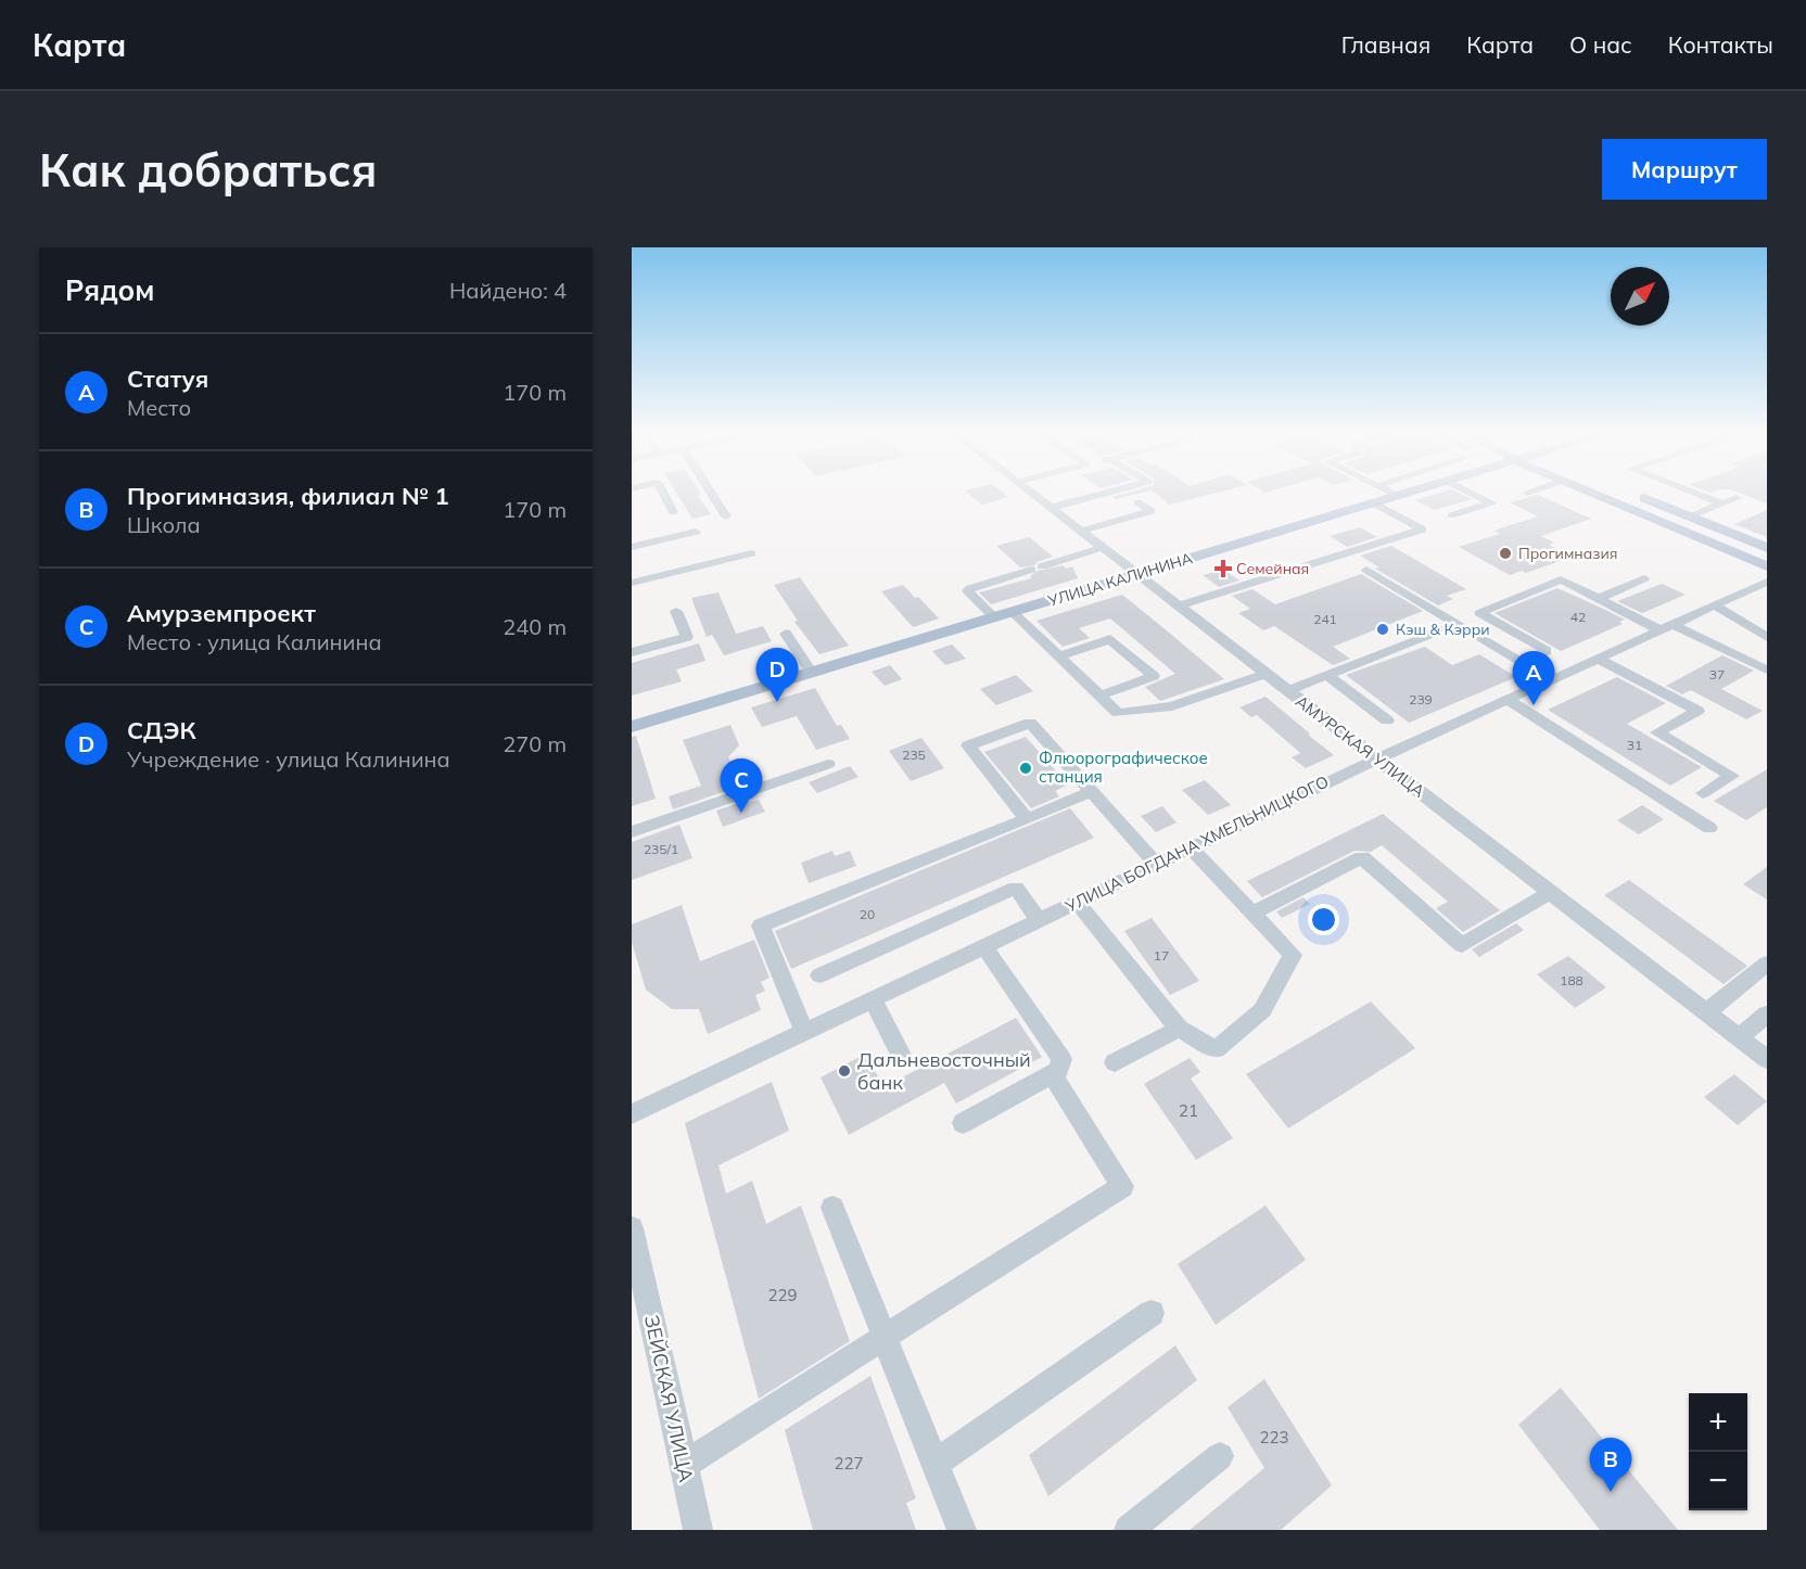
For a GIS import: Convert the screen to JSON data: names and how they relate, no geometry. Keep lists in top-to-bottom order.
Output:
{
  "streets": {
    "main road": ["УЛИЦА КАЛИНИНА"],
    "street": ["АМУРСКАЯ УЛИЦА", "УЛИЦА БОГДАНА ХМЕЛЬНИЦКОГО", "ЗЕЙСКАЯ УЛИЦА"]
  },
  "crossings": [
    ["УЛИЦА КАЛИНИНА", "АМУРСКАЯ УЛИЦА"],
    ["АМУРСКАЯ УЛИЦА", "УЛИЦА БОГДАНА ХМЕЛЬНИЦКОГО"]
  ],
  "places": {
    "other": [
      "Прогимназия",
      "Кэш & Кэрри",
      "Флюорографическое станция",
      "Дальневосточный банк"
    ],
    "health": ["Семейная"]
  },
  "house_numbers": [
    "42",
    "241",
    "37",
    "239",
    "31",
    "235",
    "235/1",
    "20",
    "17",
    "188",
    "21",
    "229",
    "223",
    "227"
  ],
  "north": "top right",
  "page": {
    "header": "Карта",
    "nav": [
      "Главная",
      "Карта",
      "О нас",
      "Контакты"
    ],
    "buttons": "Маршрут",
    "title": "Как добраться",
    "heading": ["Рядом", "Найдено: 4"],
    "list": [
      {
        "mark": "A",
        "name": "Статуя",
        "note": "Место",
        "value": "170 m"
      },
      {
        "mark": "B",
        "name": "Прогимназия, филиал № 1",
        "note": "Школа",
        "value": "170 m"
      },
      {
        "mark": "C",
        "name": "Амурземпроект",
        "note": "Место · улица Калинина",
        "value": "240 m"
      },
      {
        "mark": "D",
        "name": "СДЭК",
        "note": "Учреждение · улица Калинина",
        "value": "270 m"
      }
    ],
    "pins": [
      "D",
      "A",
      "C",
      "B"
    ],
    "map_buttons": ["+", "−"]
  }
}
